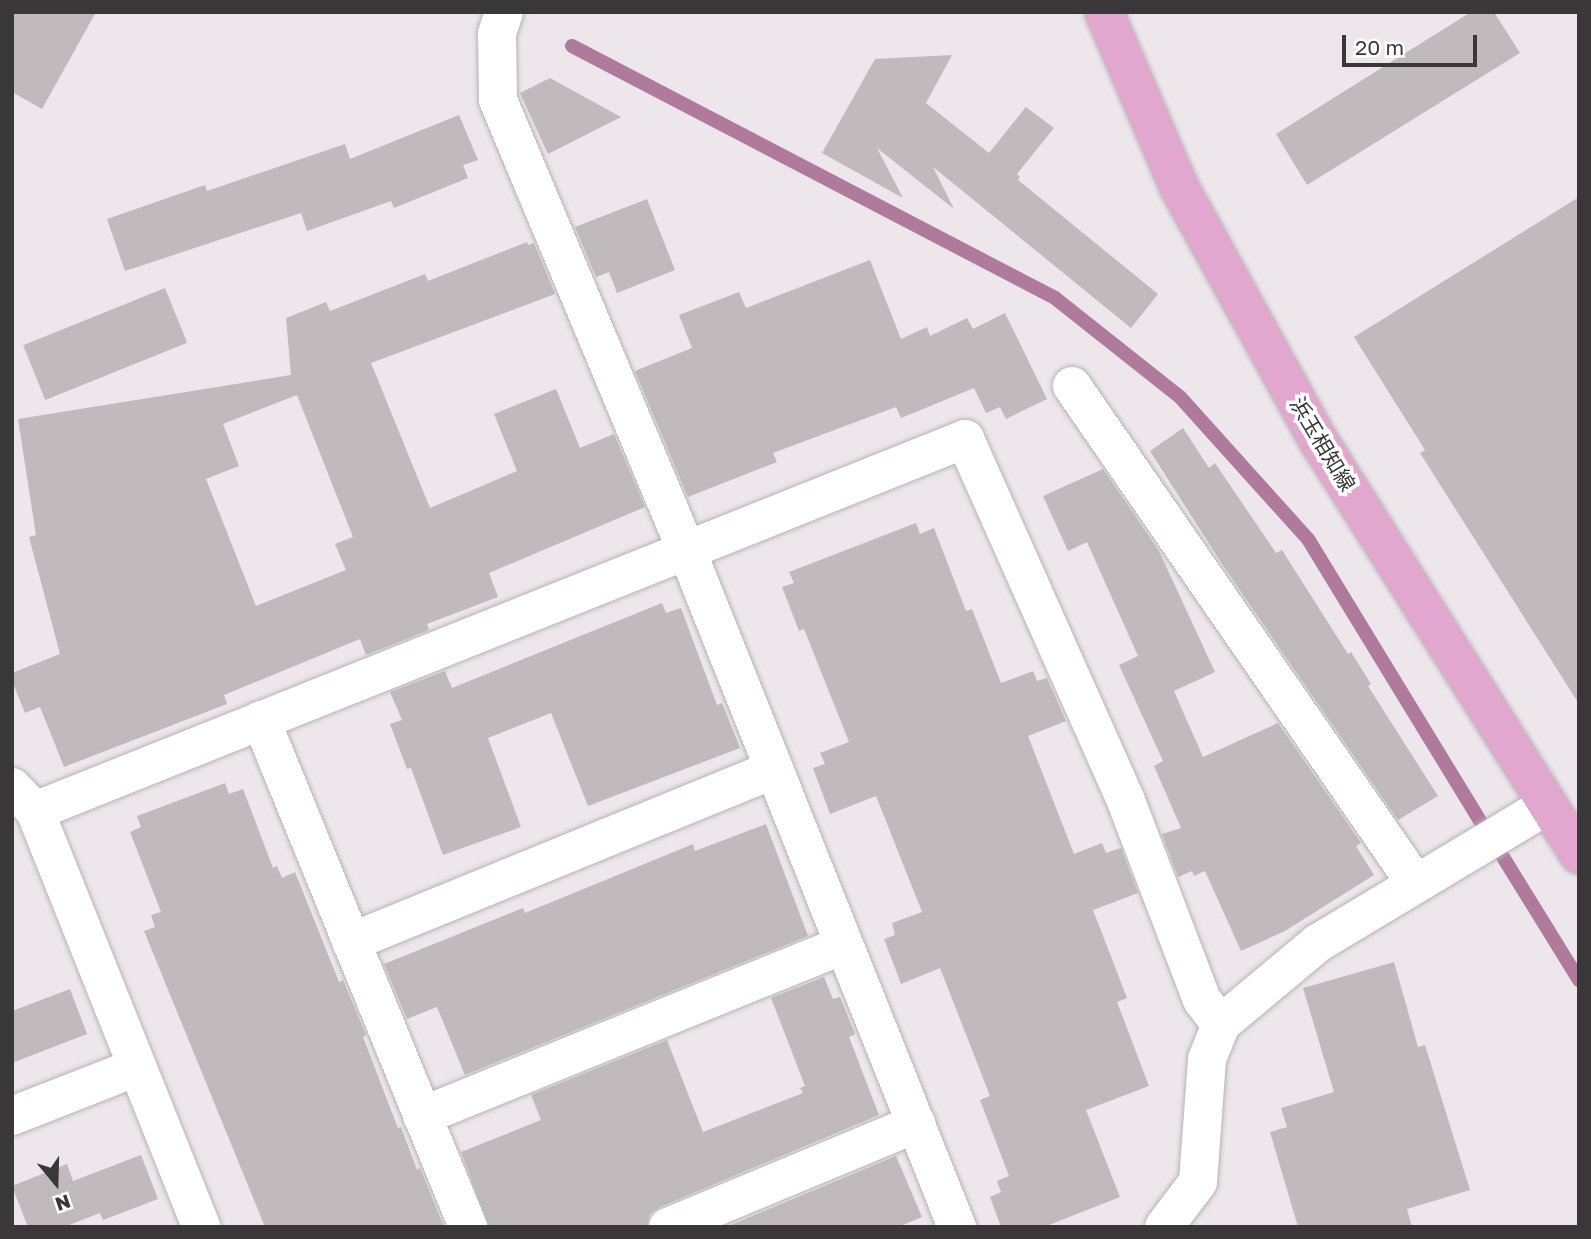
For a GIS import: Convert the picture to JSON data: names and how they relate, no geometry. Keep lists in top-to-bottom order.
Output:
{
  "streets": {
    "main road": ["浜玉相知線"]
  },
  "scale_bar": "20 m",
  "north": "bottom"
}
